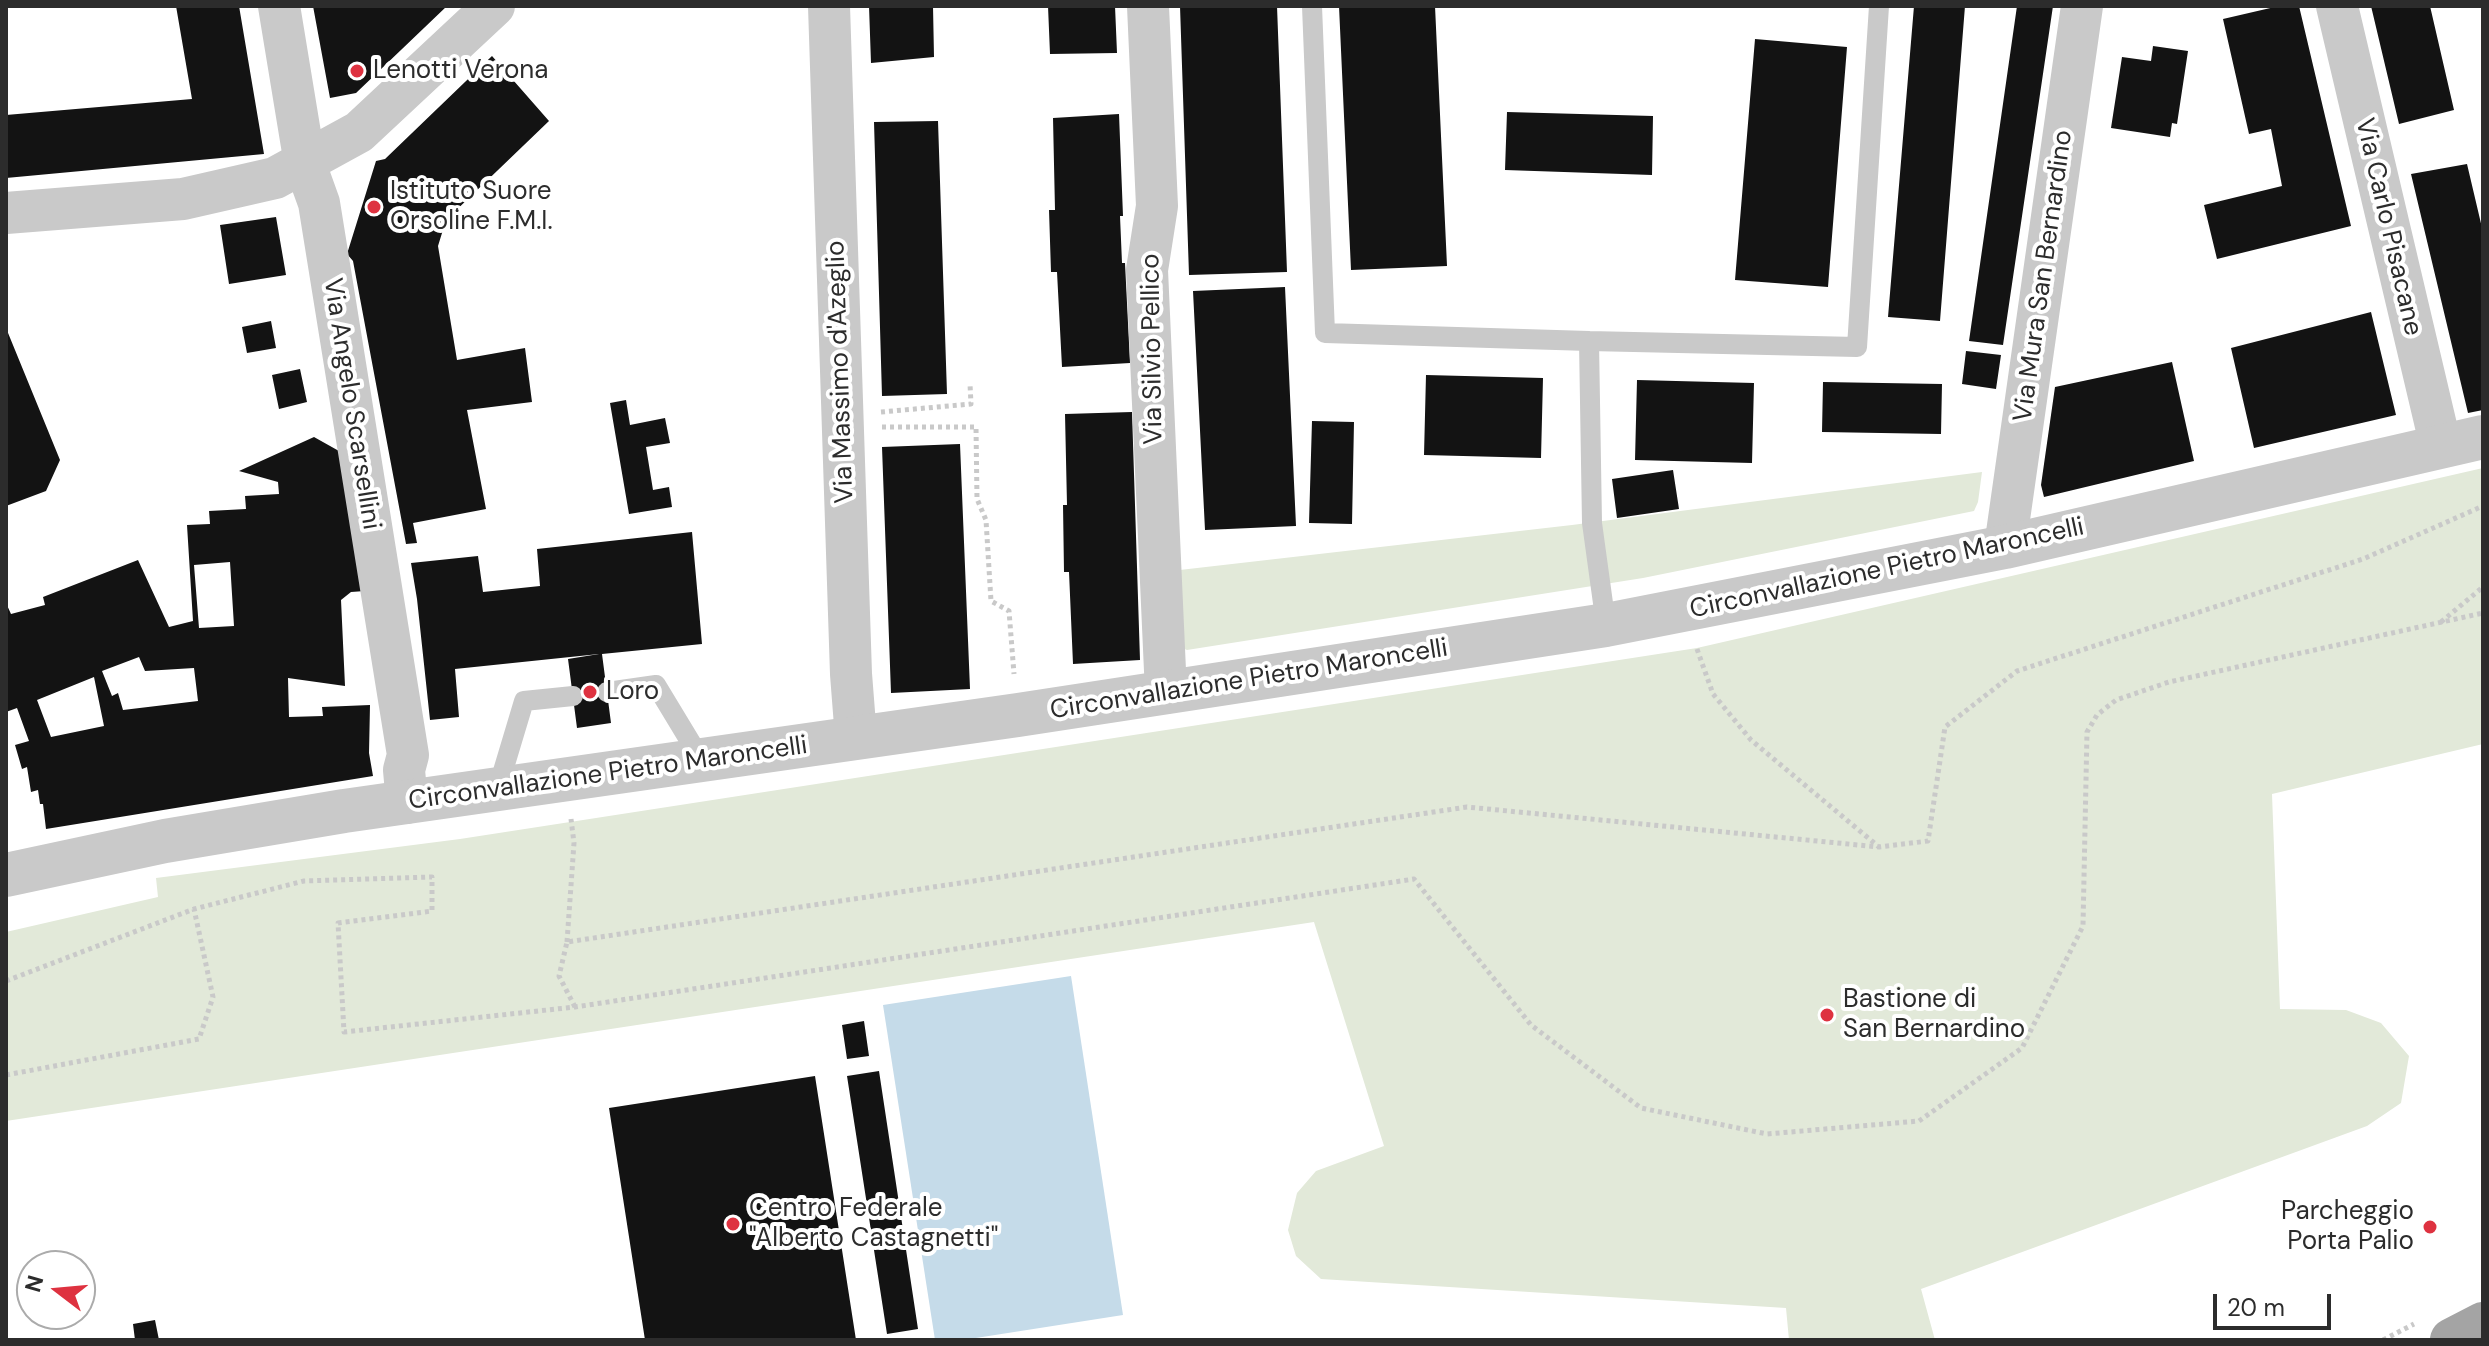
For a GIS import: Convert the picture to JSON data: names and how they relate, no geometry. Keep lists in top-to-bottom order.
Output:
{
  "streets": {
    "street": [
      "Via Carlo Pisacane",
      "Via Mura San Bernardino",
      "Via Silvio Pellico",
      "Via Massimo d'Azeglio",
      "Via Angelo Scarsellini",
      "Circonvallazione Pietro Maroncelli"
    ]
  },
  "crossings": [
    ["Via Carlo Pisacane", "Circonvallazione Pietro Maroncelli"],
    ["Via Mura San Bernardino", "Circonvallazione Pietro Maroncelli"],
    ["Via Silvio Pellico", "Circonvallazione Pietro Maroncelli"],
    ["Via Massimo d'Azeglio", "Circonvallazione Pietro Maroncelli"],
    ["Via Angelo Scarsellini", "Circonvallazione Pietro Maroncelli"]
  ],
  "places": [
    "Lenotti Verona",
    "Istituto Suore Orsoline F.M.I.",
    "Loro",
    "Bastione di San Bernardino",
    "Centro Federale \"Alberto Castagnetti\"",
    "Parcheggio Porta Palio"
  ],
  "scale_bar": "20 m",
  "north": "left"
}
